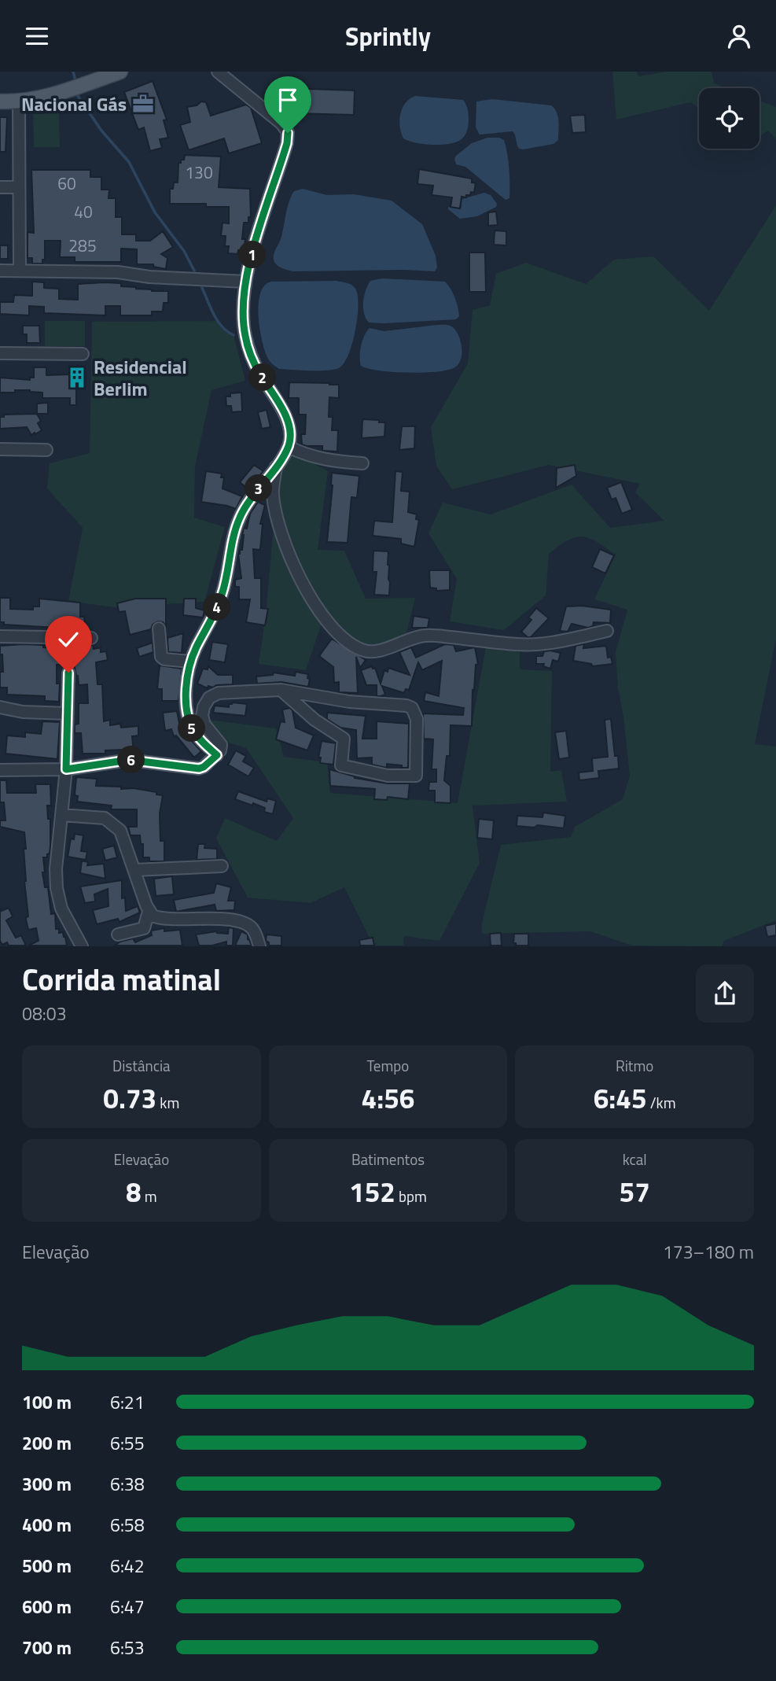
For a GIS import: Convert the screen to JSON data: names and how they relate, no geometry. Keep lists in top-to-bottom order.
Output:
{
  "places": {
    "office": ["Nacional Gás"],
    "building": ["Residencial Berlim"]
  },
  "house_numbers": [
    "130",
    "60",
    "40",
    "285"
  ],
  "page": {
    "header": "Sprintly",
    "pins": [
      "1",
      "2",
      "3",
      "4",
      "5",
      "6"
    ],
    "heading": ["Corrida matinal", "08:03"],
    "stats": [
      ["Distância", "0.73 km"],
      ["Tempo", "4:56"],
      ["Ritmo", "6:45 /km"],
      ["Elevação", "8 m"],
      ["Batimentos", "152 bpm"],
      ["kcal", "57"]
    ],
    "chart": ["Elevação", "173–180 m"],
    "list": [
      {
        "name": "100 m",
        "note": "6:21"
      },
      {
        "name": "200 m",
        "note": "6:55"
      },
      {
        "name": "300 m",
        "note": "6:38"
      },
      {
        "name": "400 m",
        "note": "6:58"
      },
      {
        "name": "500 m",
        "note": "6:42"
      },
      {
        "name": "600 m",
        "note": "6:47"
      },
      {
        "name": "700 m",
        "note": "6:53"
      }
    ]
  }
}
